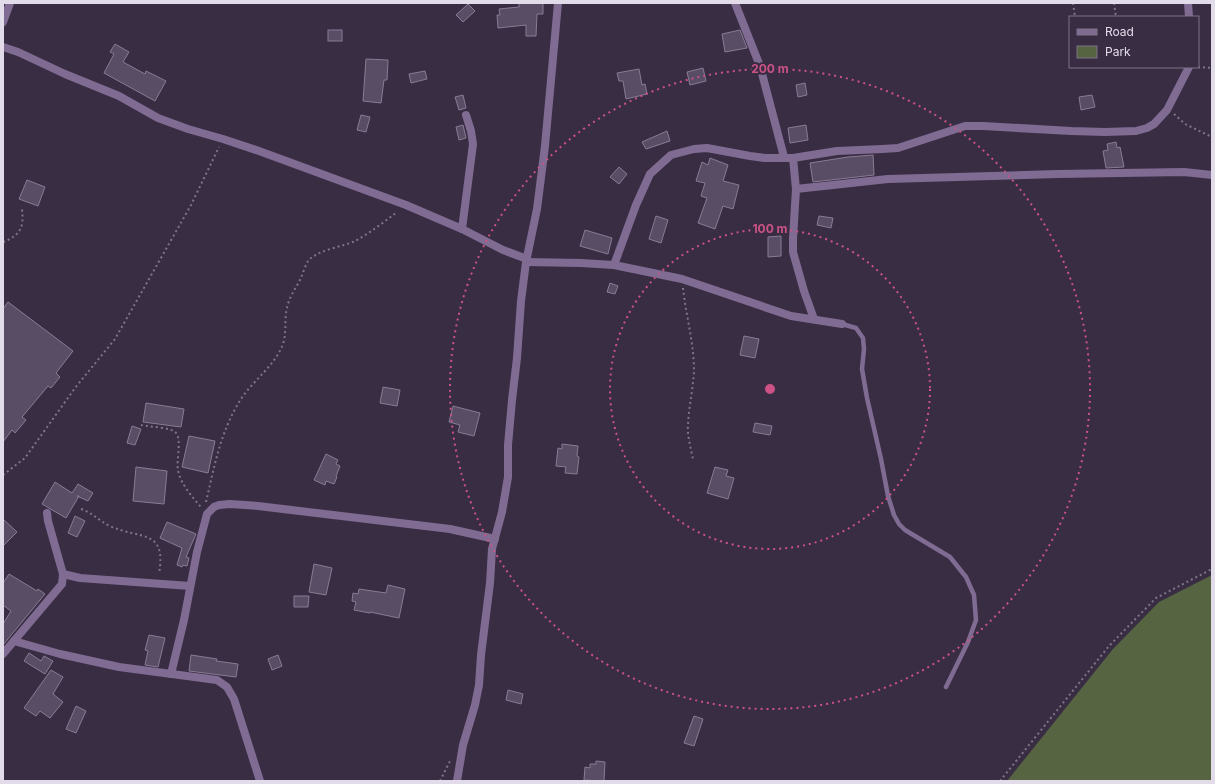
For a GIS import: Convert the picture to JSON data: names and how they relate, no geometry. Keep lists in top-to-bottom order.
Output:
{
  "legend": ["Road", "Park"],
  "rings": ["200 m", "100 m"]
}
